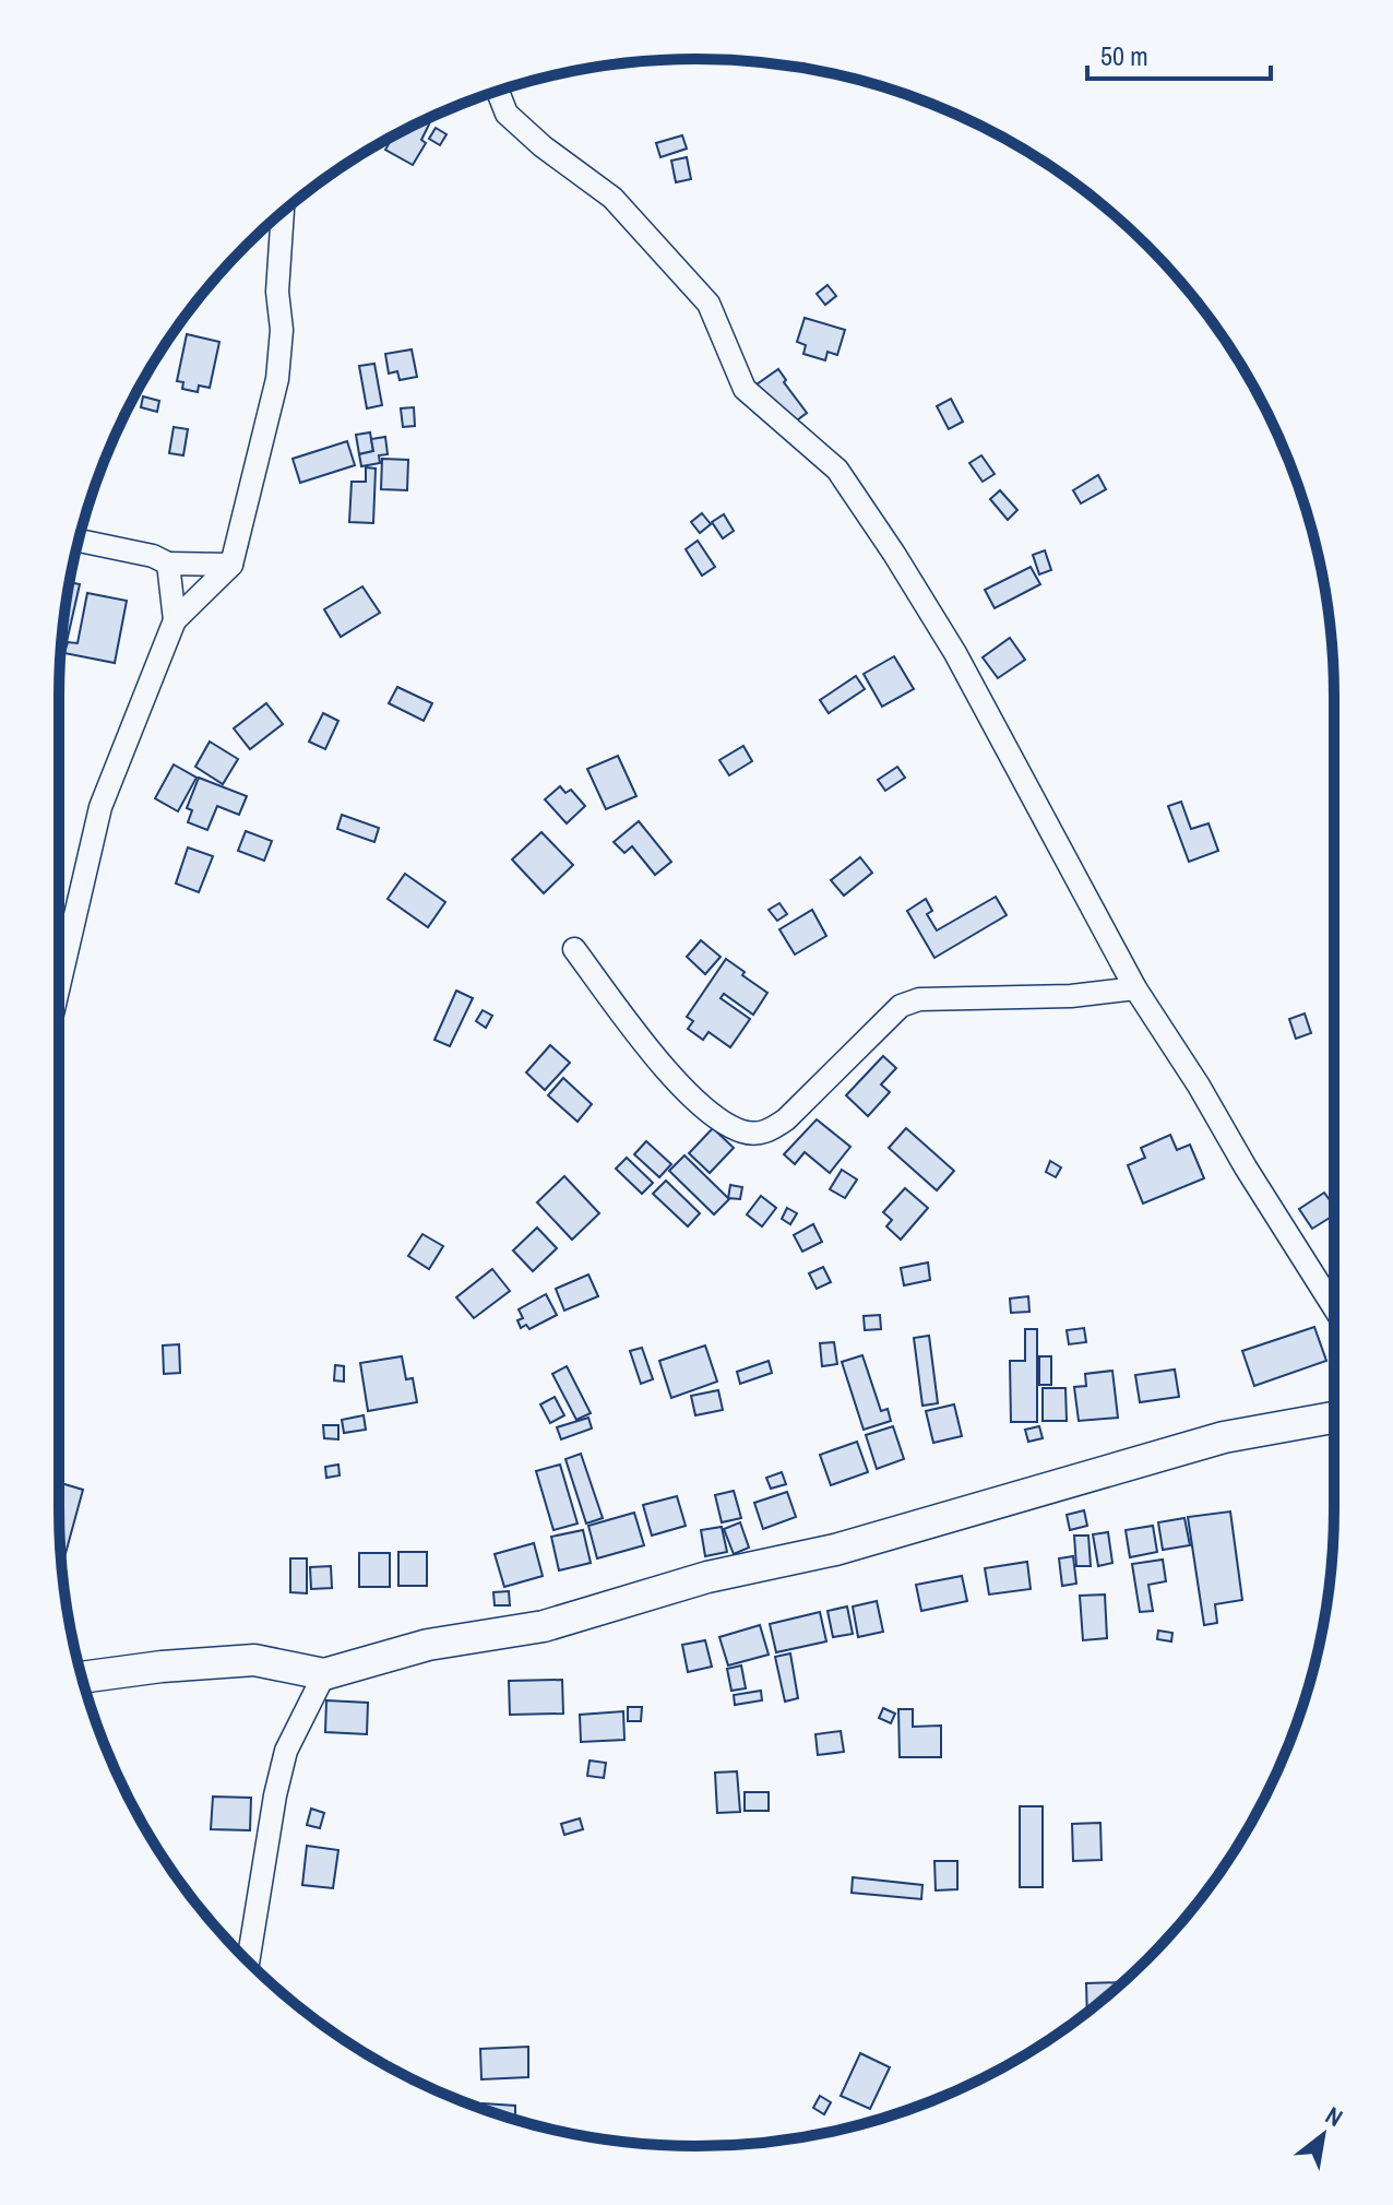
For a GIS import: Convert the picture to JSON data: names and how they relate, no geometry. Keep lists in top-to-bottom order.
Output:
{
  "scale_bar": "50 m",
  "north": "top right"
}
